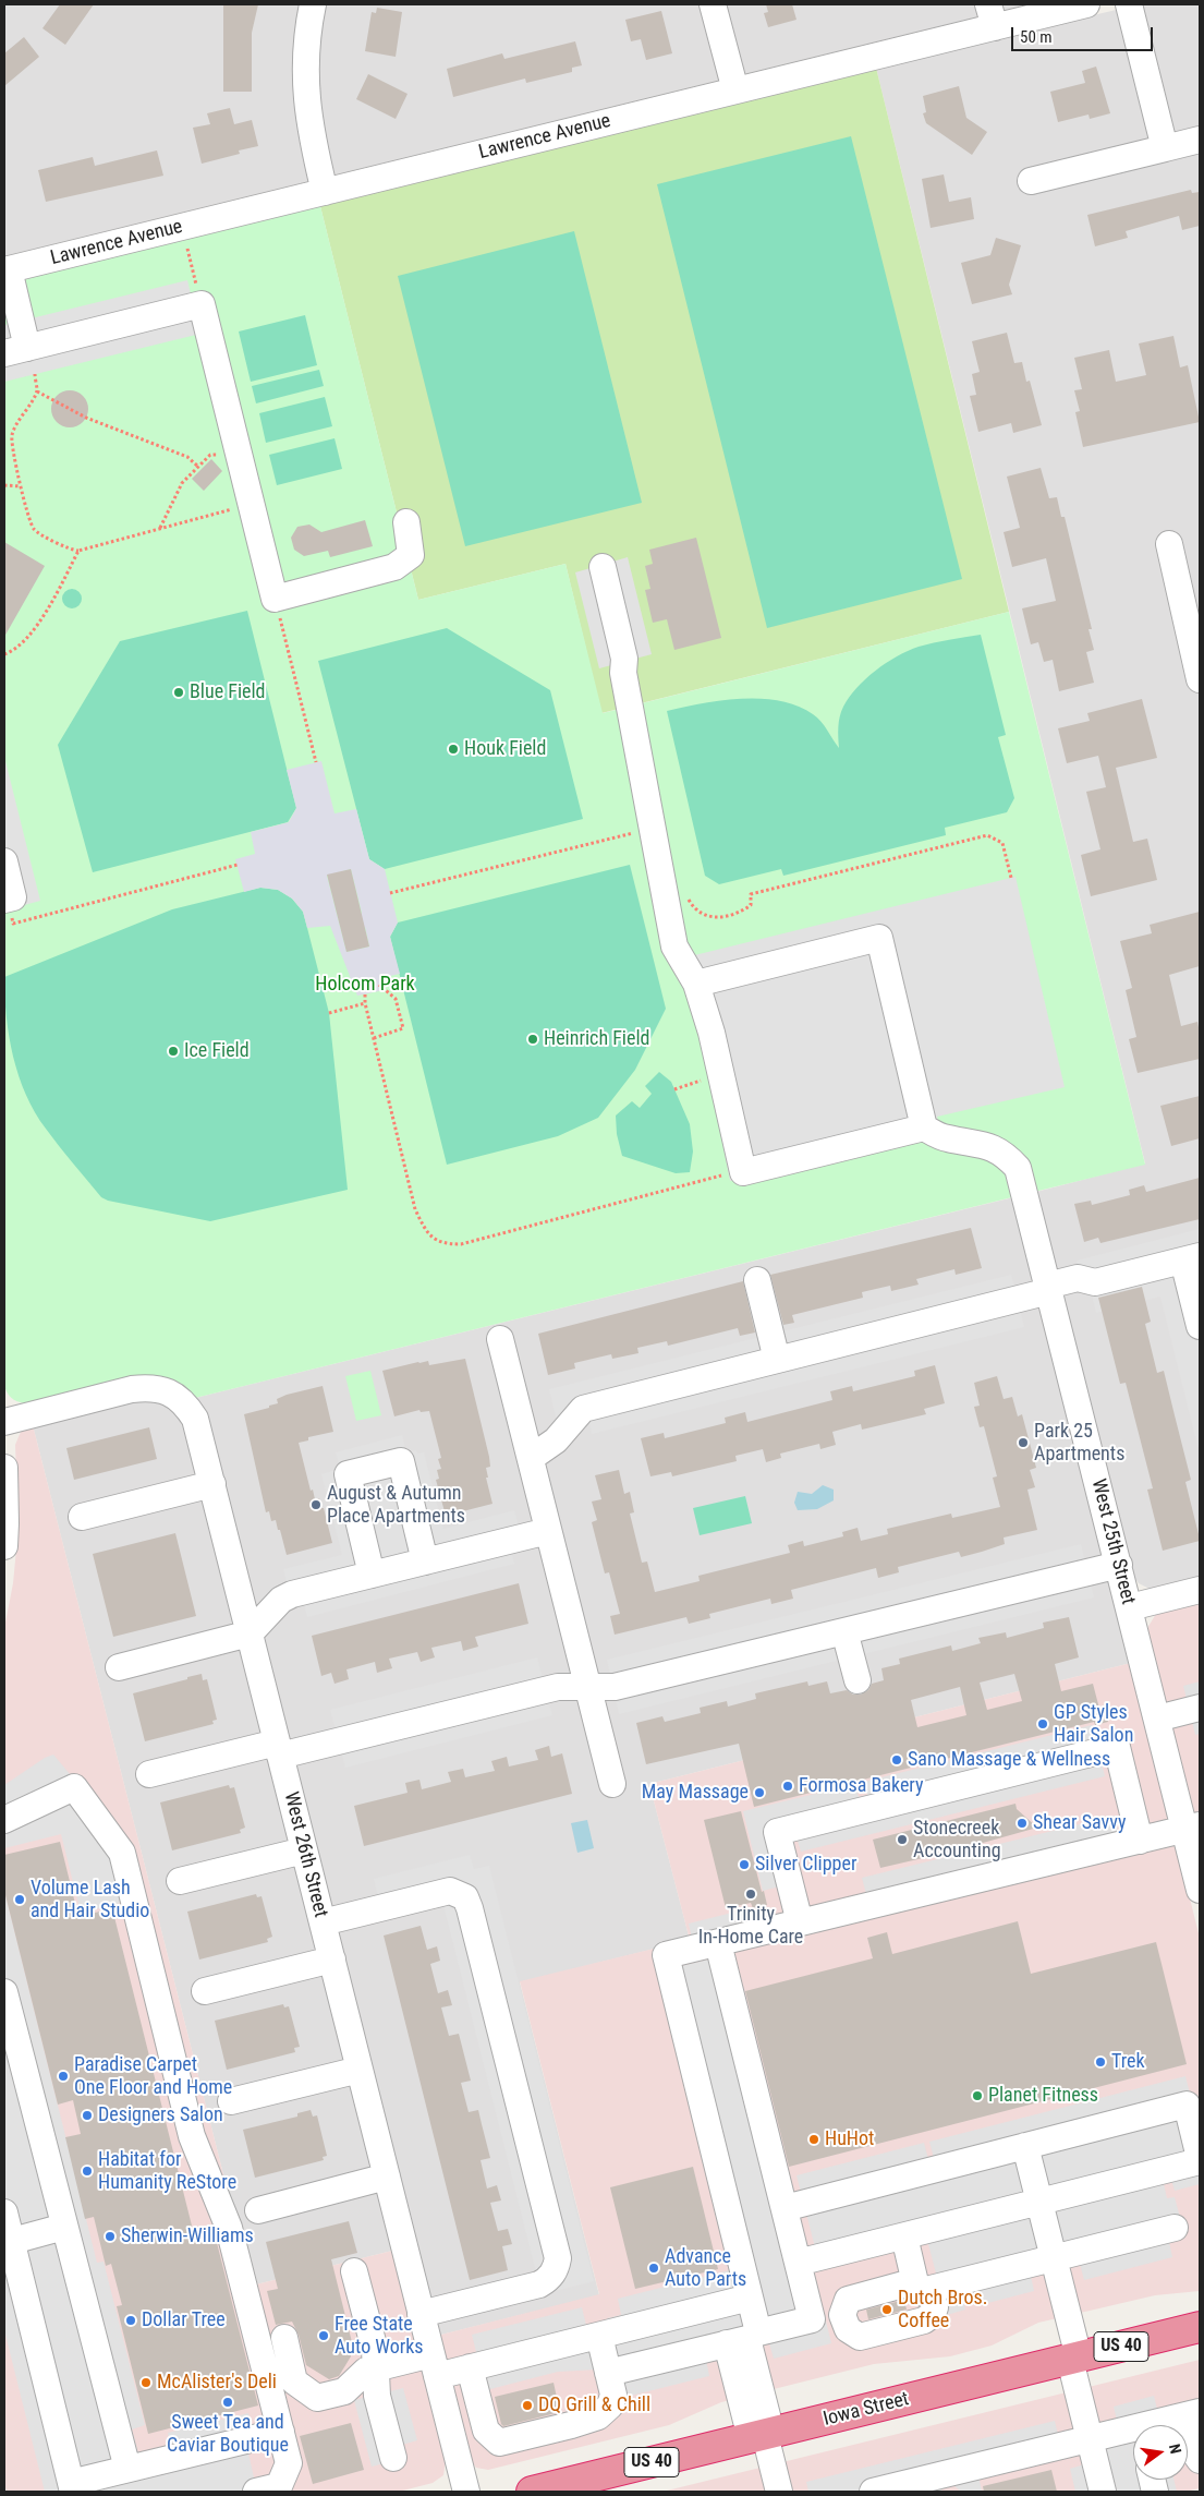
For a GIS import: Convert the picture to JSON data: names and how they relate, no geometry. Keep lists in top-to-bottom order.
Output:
{
  "streets": {
    "highway": ["US 40", "Iowa Street"],
    "street": ["Lawrence Avenue", "West 25th Street", "West 26th Street"]
  },
  "parks": ["Holcom Park"],
  "places": [
    "Blue Field",
    "Houk Field",
    "Heinrich Field",
    "Ice Field",
    "Park 25 Apartments",
    "August & Autumn Place Apartments",
    "GP Styles Hair Salon",
    "Sano Massage & Wellness",
    "Formosa Bakery",
    "May Massage",
    "Shear Savvy",
    "Stonecreek Accounting",
    "Silver Clipper",
    "Trinity In-Home Care",
    "Volume Lash and Hair Studio",
    "Trek",
    "Paradise Carpet One Floor and Home",
    "Planet Fitness",
    "Designers Salon",
    "HuHot",
    "Habitat for Humanity ReStore",
    "Sherwin-Williams",
    "Advance Auto Parts",
    "Dutch Bros. Coffee",
    "Dollar Tree",
    "Free State Auto Works",
    "McAlister's Deli",
    "Sweet Tea and Caviar Boutique",
    "DQ Grill & Chill"
  ],
  "scale_bar": "50 m",
  "north": "right"
}
